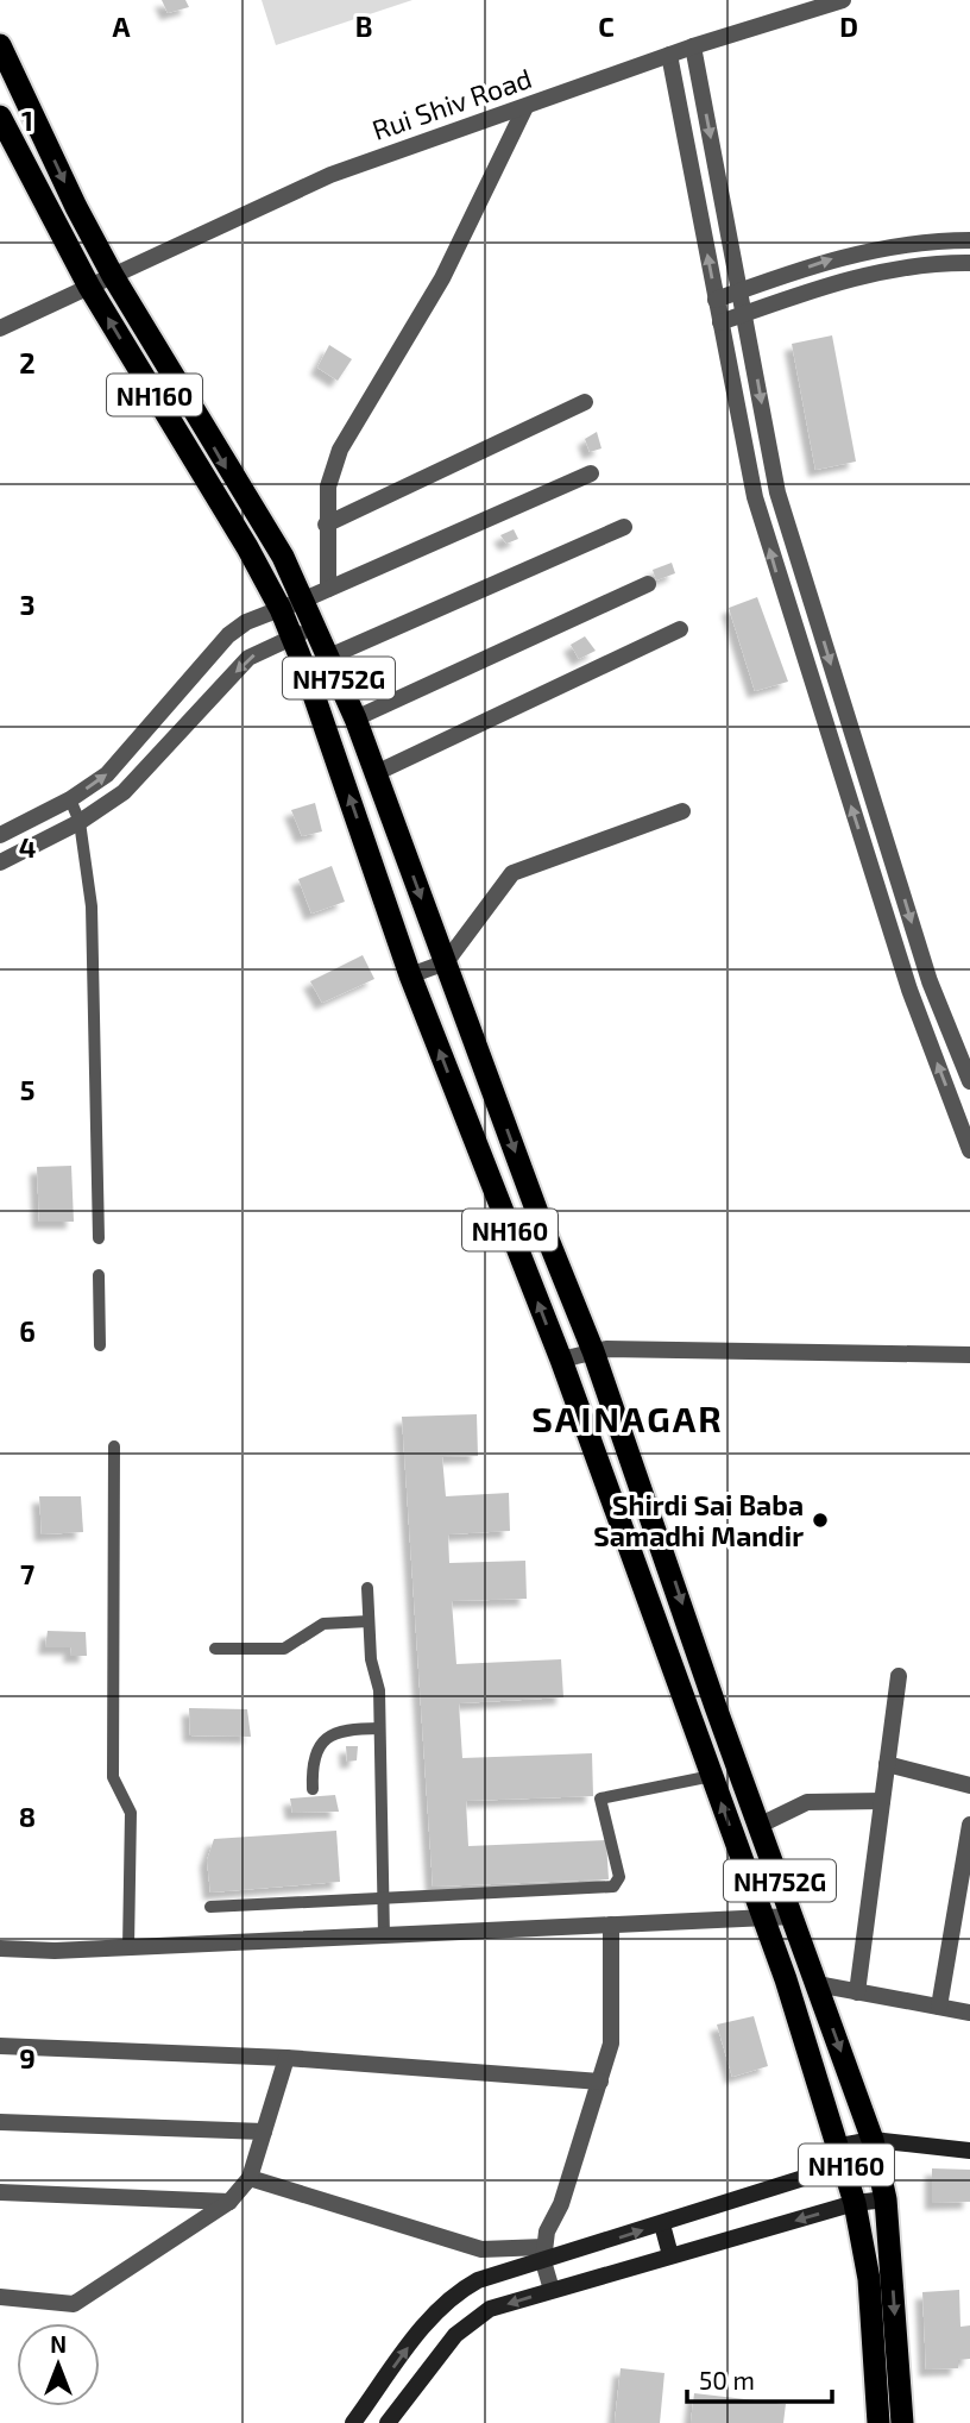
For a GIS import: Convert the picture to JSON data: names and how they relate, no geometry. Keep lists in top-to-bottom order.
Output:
{
  "streets": {
    "highway": ["NH160", "NH752G"],
    "street": ["Rui Shiv Road"]
  },
  "crossings": [
    ["Rui Shiv Road", "NH160"],
    ["Rui Shiv Road", "NH752G"]
  ],
  "districts": ["SAINAGAR"],
  "places": ["Shirdi Sai Baba Samadhi Mandir"],
  "scale_bar": "50 m",
  "north": "top",
  "grid": {
    "columns": [
      "A",
      "B",
      "C",
      "D"
    ],
    "rows": [
      "1",
      "2",
      "3",
      "4",
      "5",
      "6",
      "7",
      "8",
      "9"
    ]
  }
}
